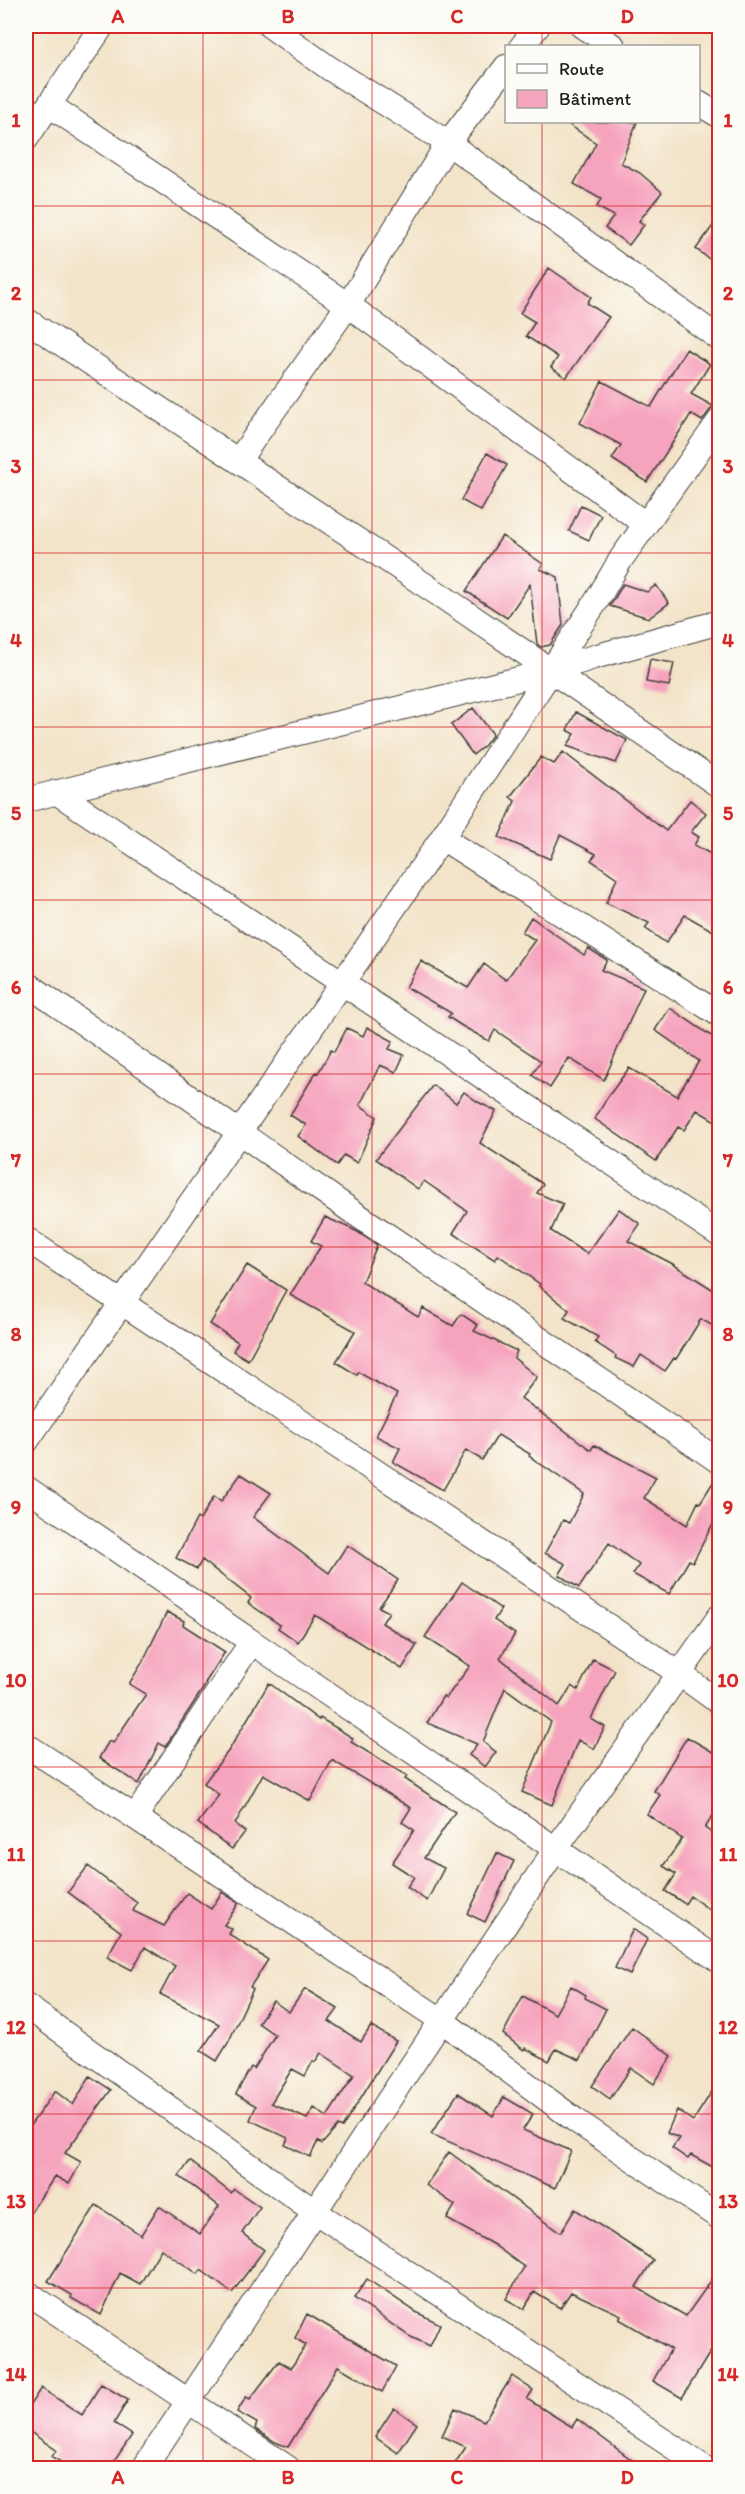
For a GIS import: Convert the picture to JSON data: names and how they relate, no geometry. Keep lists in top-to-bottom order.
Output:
{
  "legend": ["Route", "Bâtiment"],
  "grid": {
    "columns": [
      "A",
      "B",
      "C",
      "D"
    ],
    "rows": [
      "1",
      "2",
      "3",
      "4",
      "5",
      "6",
      "7",
      "8",
      "9",
      "10",
      "11",
      "12",
      "13",
      "14"
    ]
  }
}
